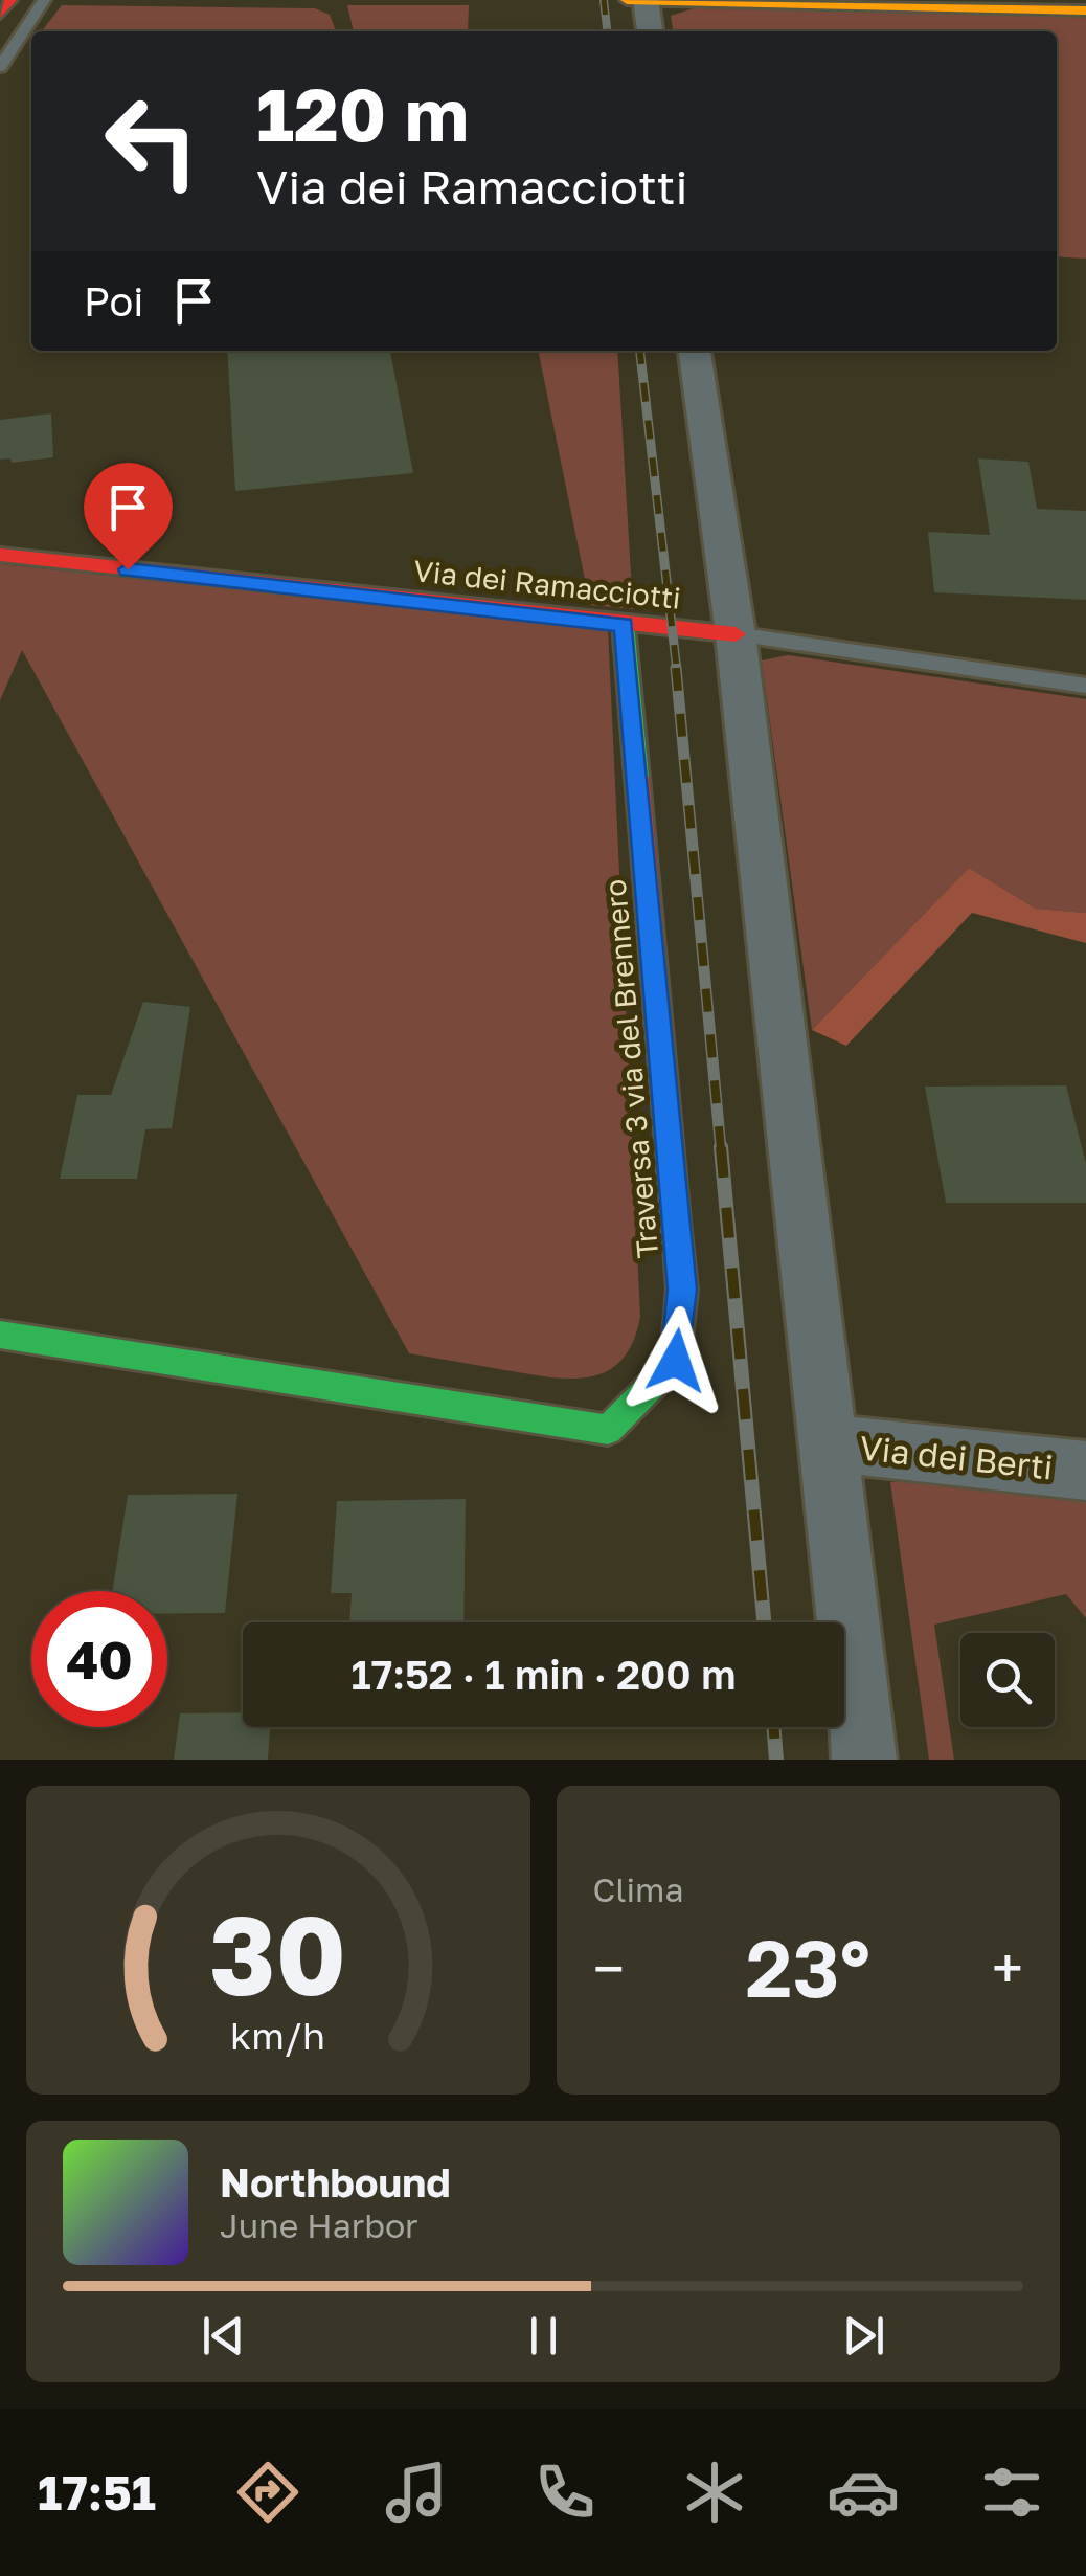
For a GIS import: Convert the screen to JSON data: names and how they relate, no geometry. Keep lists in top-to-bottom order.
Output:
{
  "streets": {
    "street": ["Via dei Ramacciotti", "Traversa 3 via del Brennero", "Via dei Berti"]
  },
  "crossings": [
    ["Via dei Ramacciotti", "Traversa 3 via del Brennero"]
  ],
  "page": {
    "turn": ["120 m", "Via dei Ramacciotti"],
    "then": "Poi",
    "limit": "40",
    "trip": "17:52 · 1 min · 200 m",
    "tile": "Clima",
    "heat": ["−", "23°", "+"],
    "song": ["Northbound", "June Harbor"],
    "tabs": "17:51",
    "gauge": ["30", "km/h"]
  }
}
